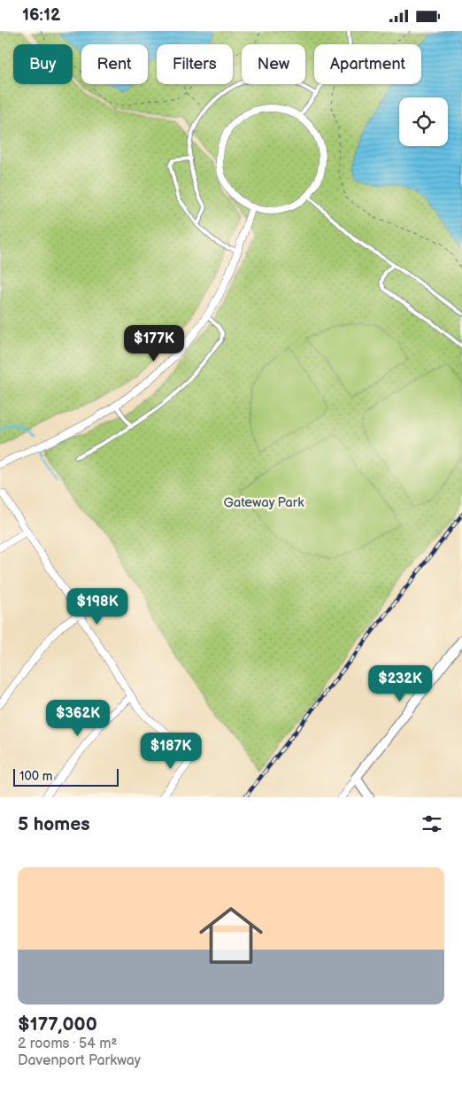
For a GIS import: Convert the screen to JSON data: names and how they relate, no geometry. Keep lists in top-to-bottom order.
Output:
{
  "parks": ["Gateway Park"],
  "scale_bar": "100 m",
  "page": {
    "status": "16:12",
    "chip": [
      "Buy",
      "Rent",
      "Filters",
      "New",
      "Apartment"
    ],
    "price": [
      "$177K",
      "$198K",
      "$232K",
      "$362K",
      "$187K"
    ],
    "scale": "100 m",
    "heading": "5 homes",
    "list": [
      {
        "name": "$177,000",
        "note": "2 rooms · 54 m² · Davenport Parkway"
      }
    ]
  }
}
